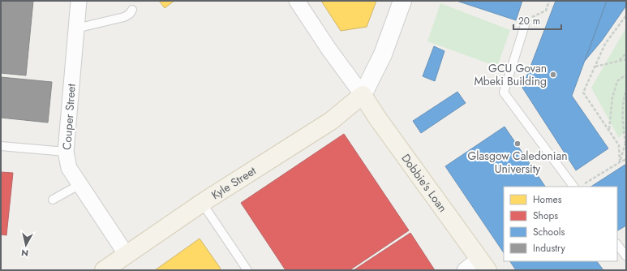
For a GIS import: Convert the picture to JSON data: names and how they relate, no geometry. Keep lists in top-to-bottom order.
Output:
{
  "streets": {
    "main road": ["Kyle Street", "Dobbie's Loan"],
    "street": ["Couper Street"]
  },
  "crossings": [
    ["Couper Street", "Kyle Street"],
    ["Kyle Street", "Dobbie's Loan"]
  ],
  "places": ["GCU Govan Mbeki Building", "Glasgow Caledonian University"],
  "legend": [
    "Homes",
    "Shops",
    "Schools",
    "Industry"
  ],
  "scale_bar": "20 m",
  "north": "bottom"
}
